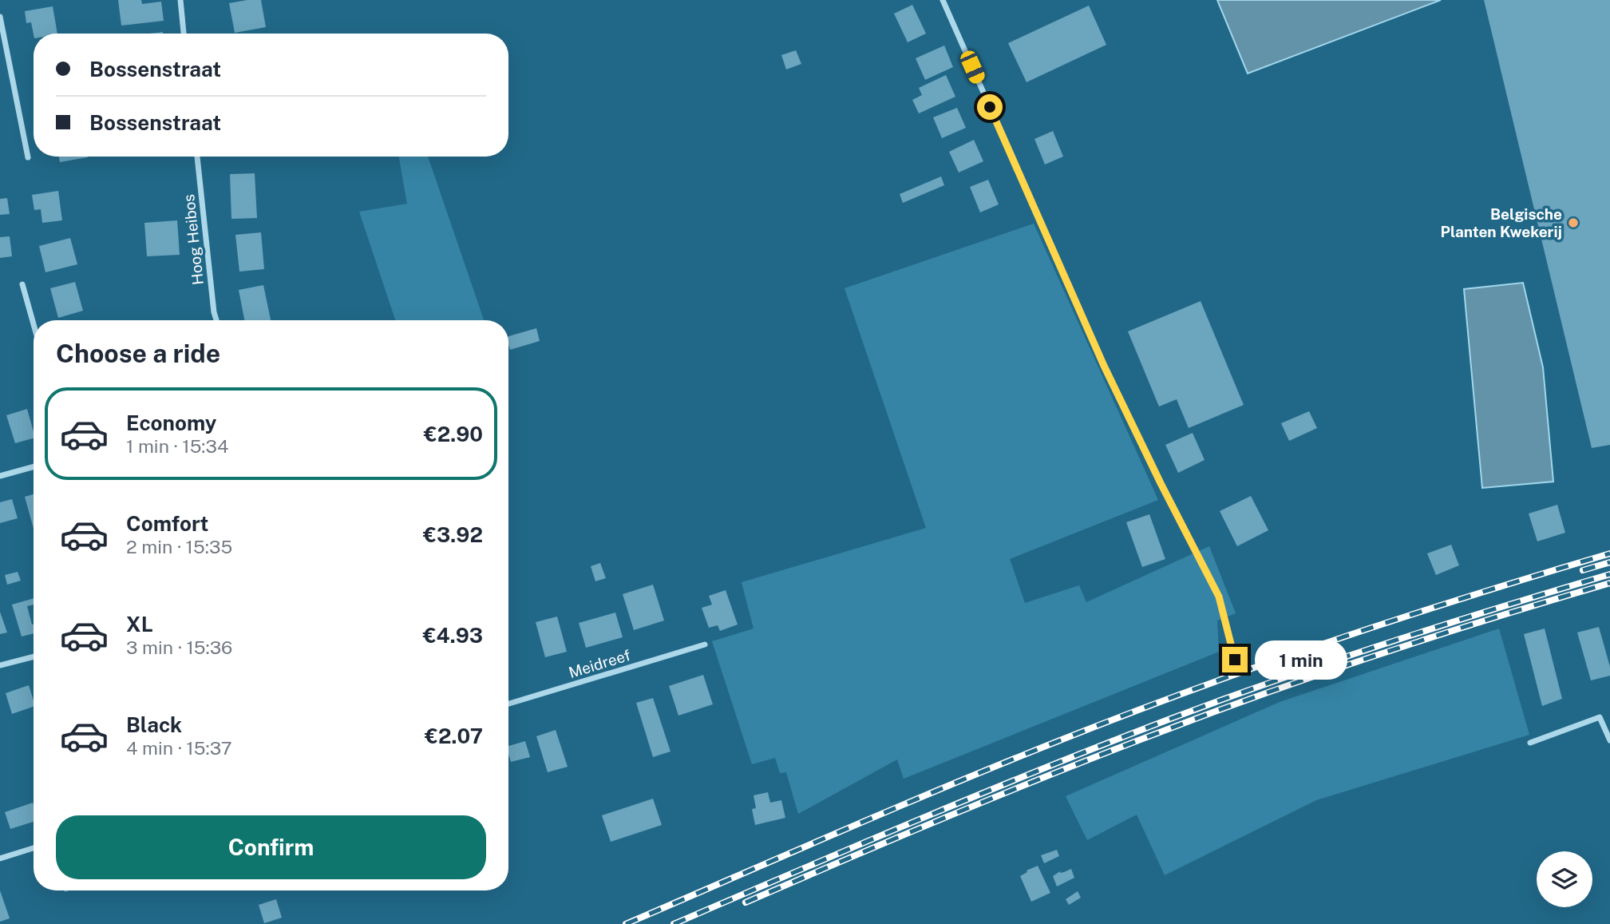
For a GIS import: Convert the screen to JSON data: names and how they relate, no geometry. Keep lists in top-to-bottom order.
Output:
{
  "streets": {
    "street": ["Hoog Heibos", "Meidreef"]
  },
  "places": ["Belgische Planten Kwekerij"],
  "page": {
    "banner": ["Bossenstraat", "Bossenstraat"],
    "heading": "Choose a ride",
    "list": [
      {
        "name": "Economy",
        "note": "1 min · 15:34",
        "value": "€2.90"
      },
      {
        "name": "Comfort",
        "note": "2 min · 15:35",
        "value": "€3.92"
      },
      {
        "name": "XL",
        "note": "3 min · 15:36",
        "value": "€4.93"
      },
      {
        "name": "Black",
        "note": "4 min · 15:37",
        "value": "€2.07"
      }
    ],
    "bubble": "1 min",
    "buttons": "Confirm"
  }
}
